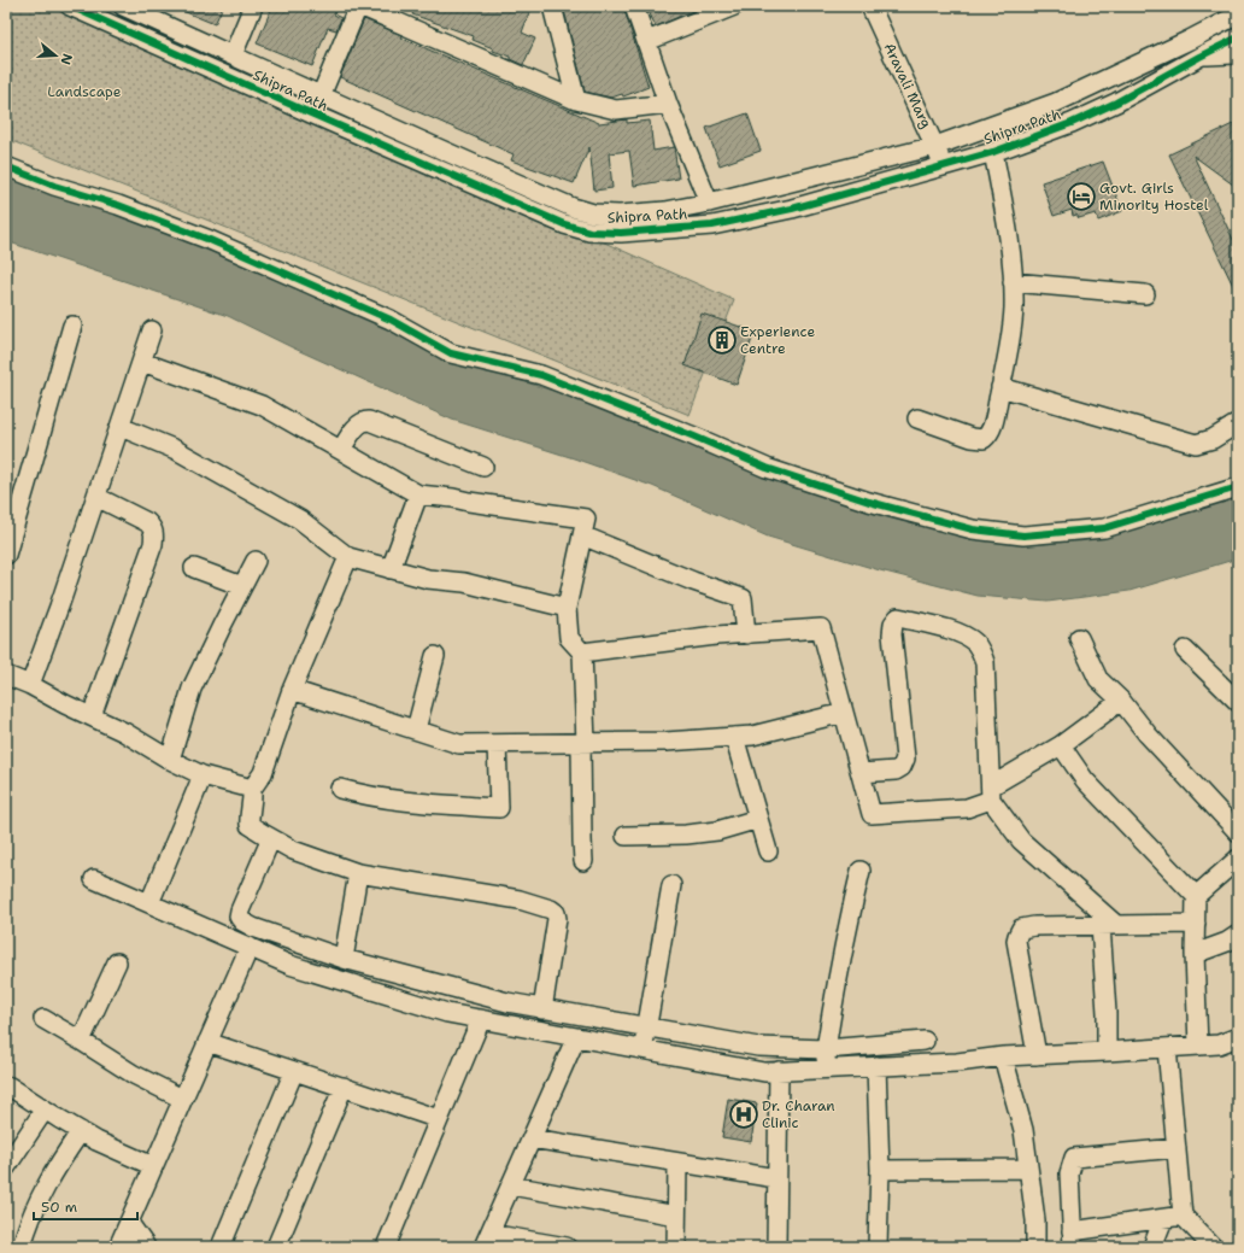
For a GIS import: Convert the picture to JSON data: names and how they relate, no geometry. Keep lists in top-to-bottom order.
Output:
{
  "streets": {
    "street": ["Aravali Marg", "Shipra Path"]
  },
  "crossings": [
    ["Aravali Marg", "Shipra Path"]
  ],
  "parks": ["Landscape"],
  "places": {
    "hotel": ["Govt. Girls Minority Hostel"],
    "building": ["Experience Centre"],
    "hospital": ["Dr. Charan Clinic"]
  },
  "scale_bar": "50 m",
  "north": "right"
}
